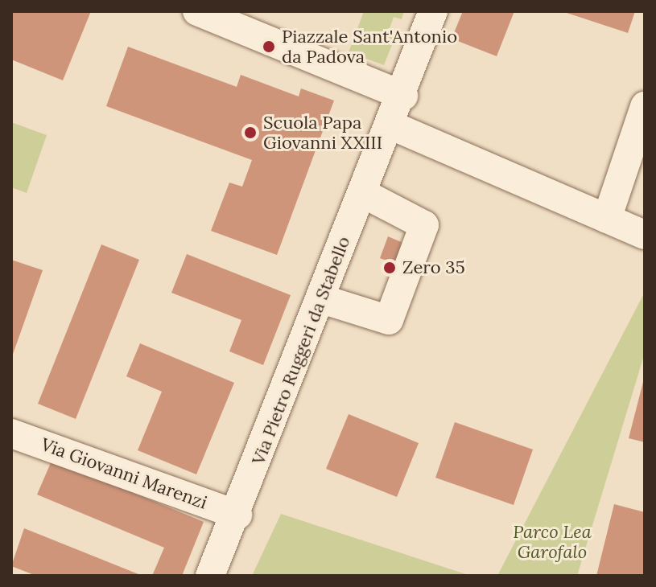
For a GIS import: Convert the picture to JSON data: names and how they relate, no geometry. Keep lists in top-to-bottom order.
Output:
{
  "streets": {
    "street": ["Via Pietro Ruggeri da Stabello", "Via Giovanni Marenzi"]
  },
  "crossings": [
    ["Via Pietro Ruggeri da Stabello", "Via Giovanni Marenzi"]
  ],
  "parks": ["Parco Lea Garofalo"],
  "places": ["Piazzale Sant'Antonio da Padova", "Scuola Papa Giovanni XXIII", "Zero 35"]
}
